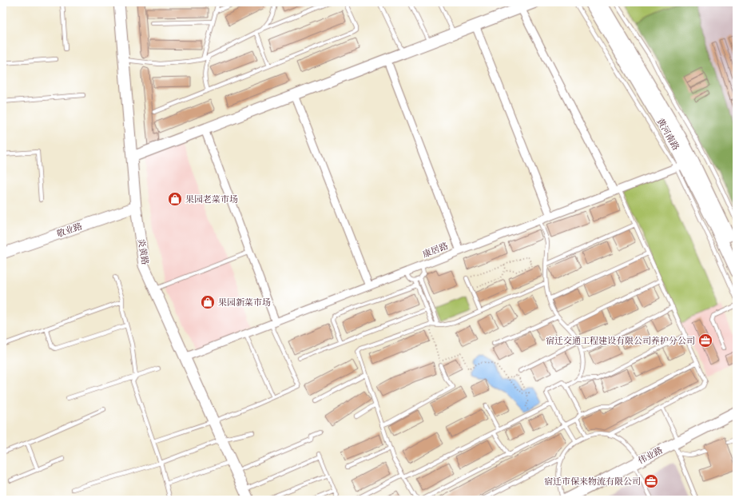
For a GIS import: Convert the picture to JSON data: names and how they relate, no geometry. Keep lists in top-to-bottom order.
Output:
{
  "streets": {
    "main road": ["黄河南路"],
    "street": [
      "敬业路",
      "康居路",
      "炎黄路",
      "伟业路"
    ]
  },
  "crossings": [
    ["黄河南路", "康居路"],
    ["敬业路", "炎黄路"],
    ["康居路", "炎黄路"]
  ],
  "places": {
    "shop": ["果园老菜市场", "果园新菜市场"],
    "office": ["宿迁交通工程建设有限公司养护分公司", "宿迁市保来物流有限公司"]
  }
}
